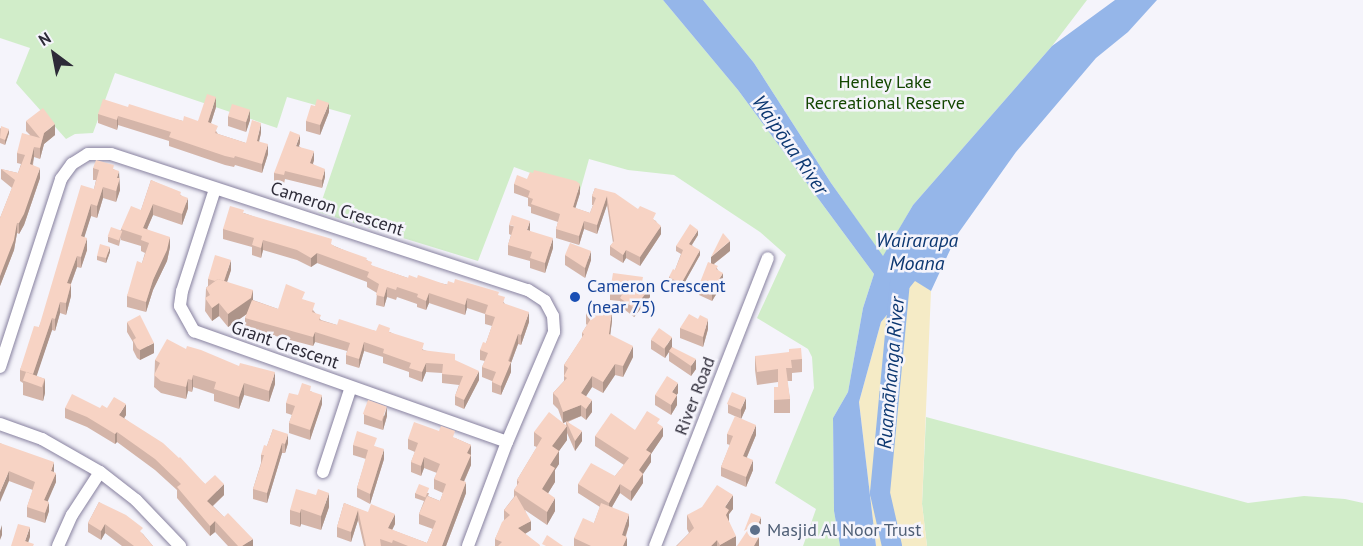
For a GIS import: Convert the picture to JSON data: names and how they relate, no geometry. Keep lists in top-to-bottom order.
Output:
{
  "streets": {
    "street": ["Cameron Crescent", "Grant Crescent", "River Road"]
  },
  "crossings": [
    ["Cameron Crescent", "Grant Crescent"]
  ],
  "water": ["Waipōua River", "Wairarapa Moana", "Ruamāhanga River"],
  "parks": ["Henley Lake Recreational Reserve"],
  "places": ["Cameron Crescent (near 75)", "Masjid Al Noor Trust"],
  "north": "top left"
}
